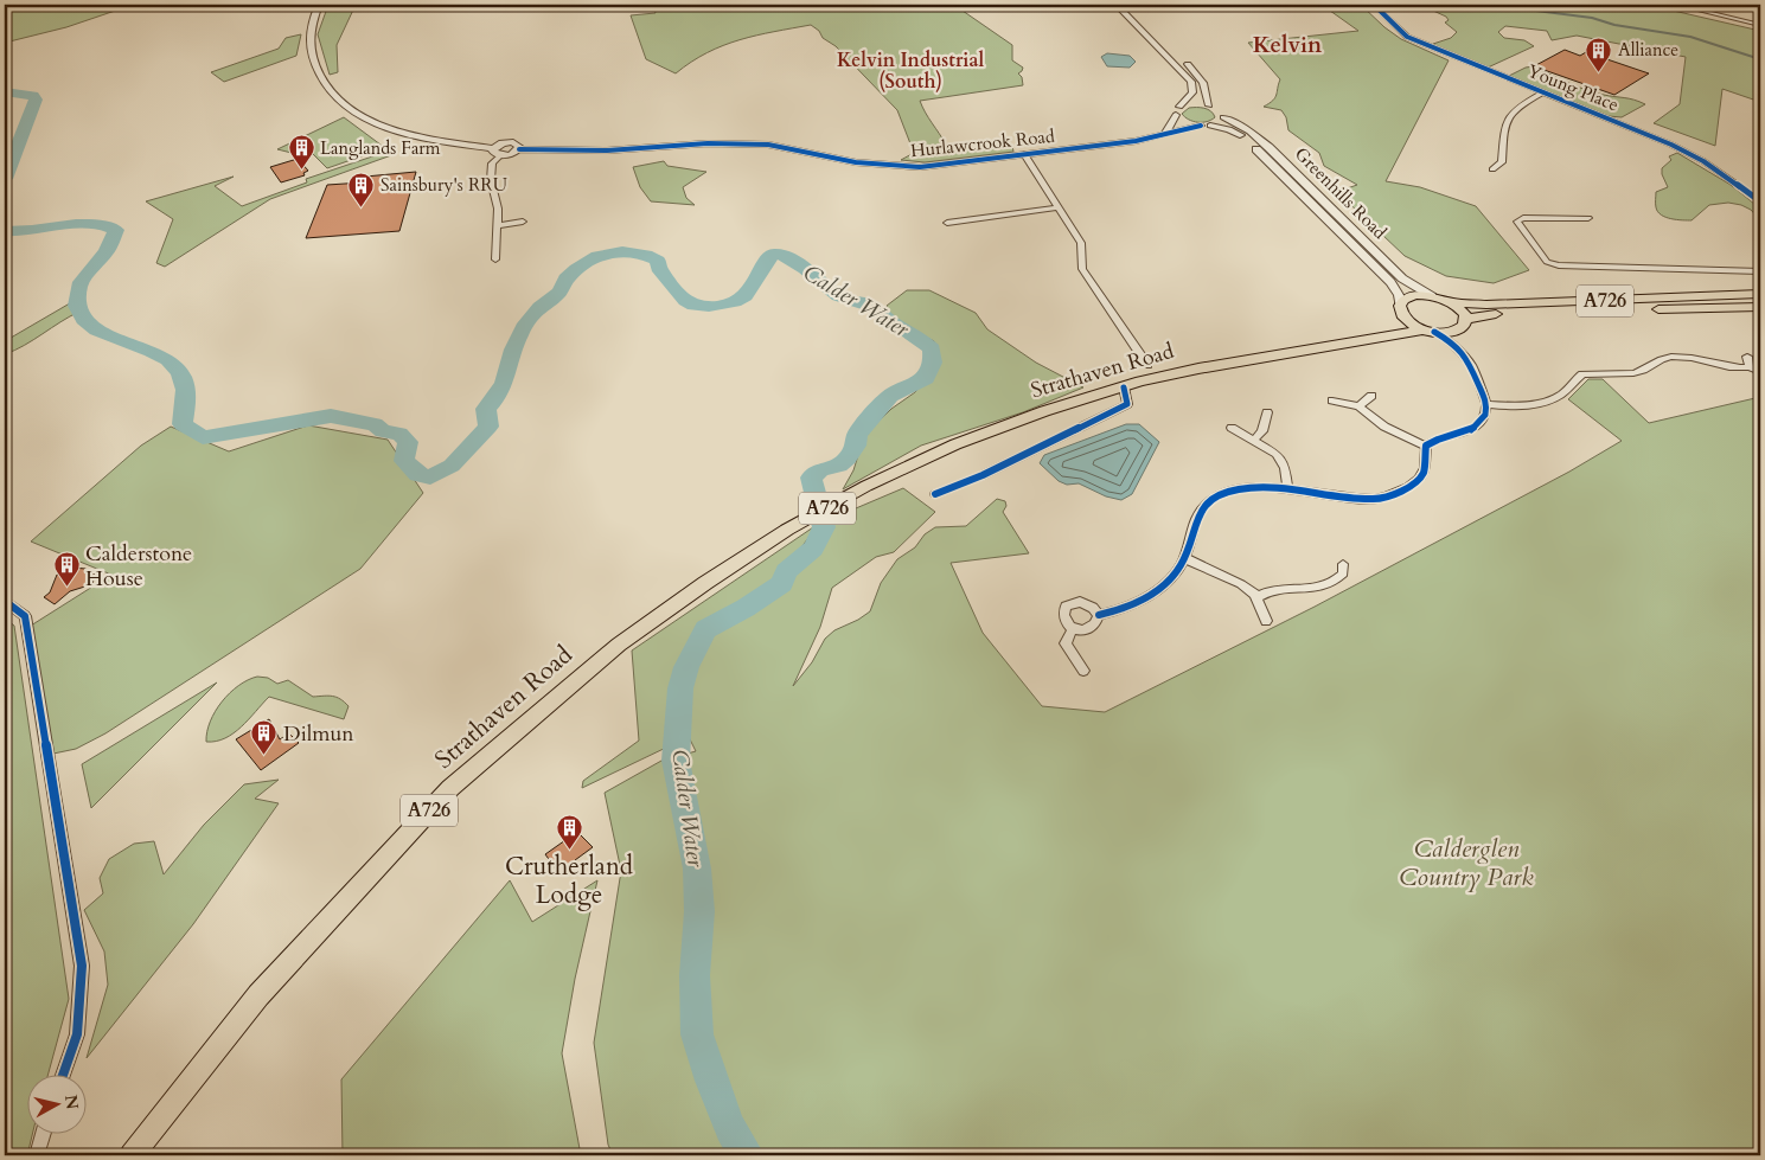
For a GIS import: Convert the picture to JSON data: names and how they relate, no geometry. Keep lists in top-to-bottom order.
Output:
{
  "streets": {
    "main road": ["A726", "Strathaven Road"],
    "street": ["Young Place", "Hurlawcrook Road", "Greenhills Road"]
  },
  "crossings": [
    ["Hurlawcrook Road", "Greenhills Road"],
    ["Greenhills Road", "A726"],
    ["Greenhills Road", "Strathaven Road"],
    ["A726", "Strathaven Road"]
  ],
  "districts": ["Kelvin", "Kelvin Industrial (South)"],
  "water": ["Calder Water"],
  "parks": ["Calderglen Country Park"],
  "places": {
    "building": [
      "Alliance",
      "Langlands Farm",
      "Sainsbury's RRU",
      "Calderstone House",
      "Dilmun",
      "Crutherland Lodge"
    ]
  },
  "north": "right"
}
